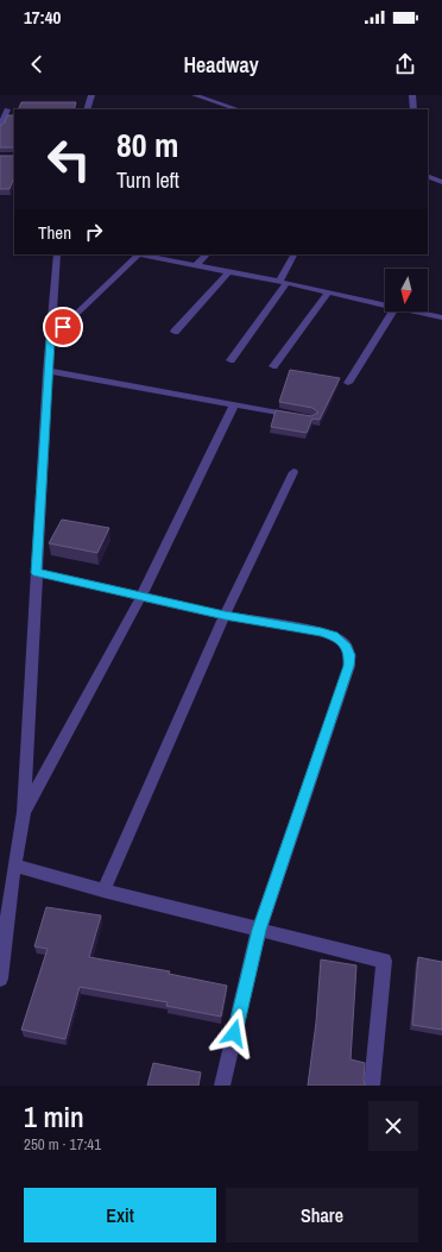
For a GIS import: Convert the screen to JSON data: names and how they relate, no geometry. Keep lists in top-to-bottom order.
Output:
{
  "north": "bottom",
  "page": {
    "status": "17:40",
    "header": "Headway",
    "turn": ["80 m", "Turn left"],
    "then": "Then",
    "heading": ["1 min", "250 m · 17:41"],
    "buttons": ["Exit", "Share"]
  }
}
